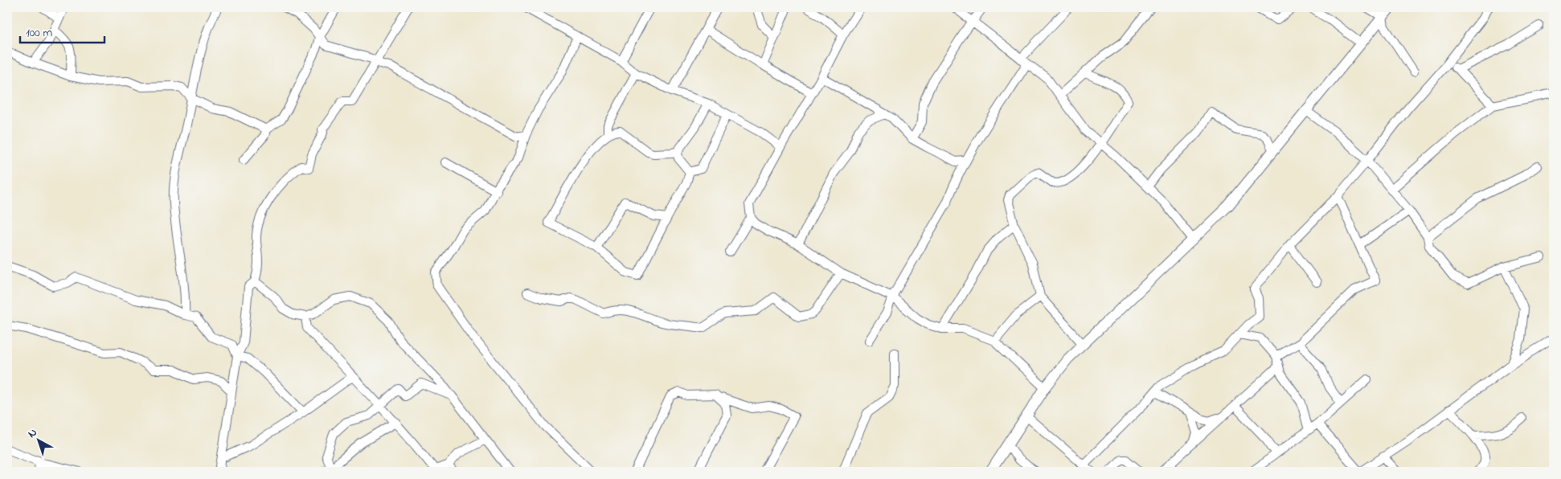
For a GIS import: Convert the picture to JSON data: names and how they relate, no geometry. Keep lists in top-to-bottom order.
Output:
{
  "scale_bar": "100 m",
  "north": "top left"
}
